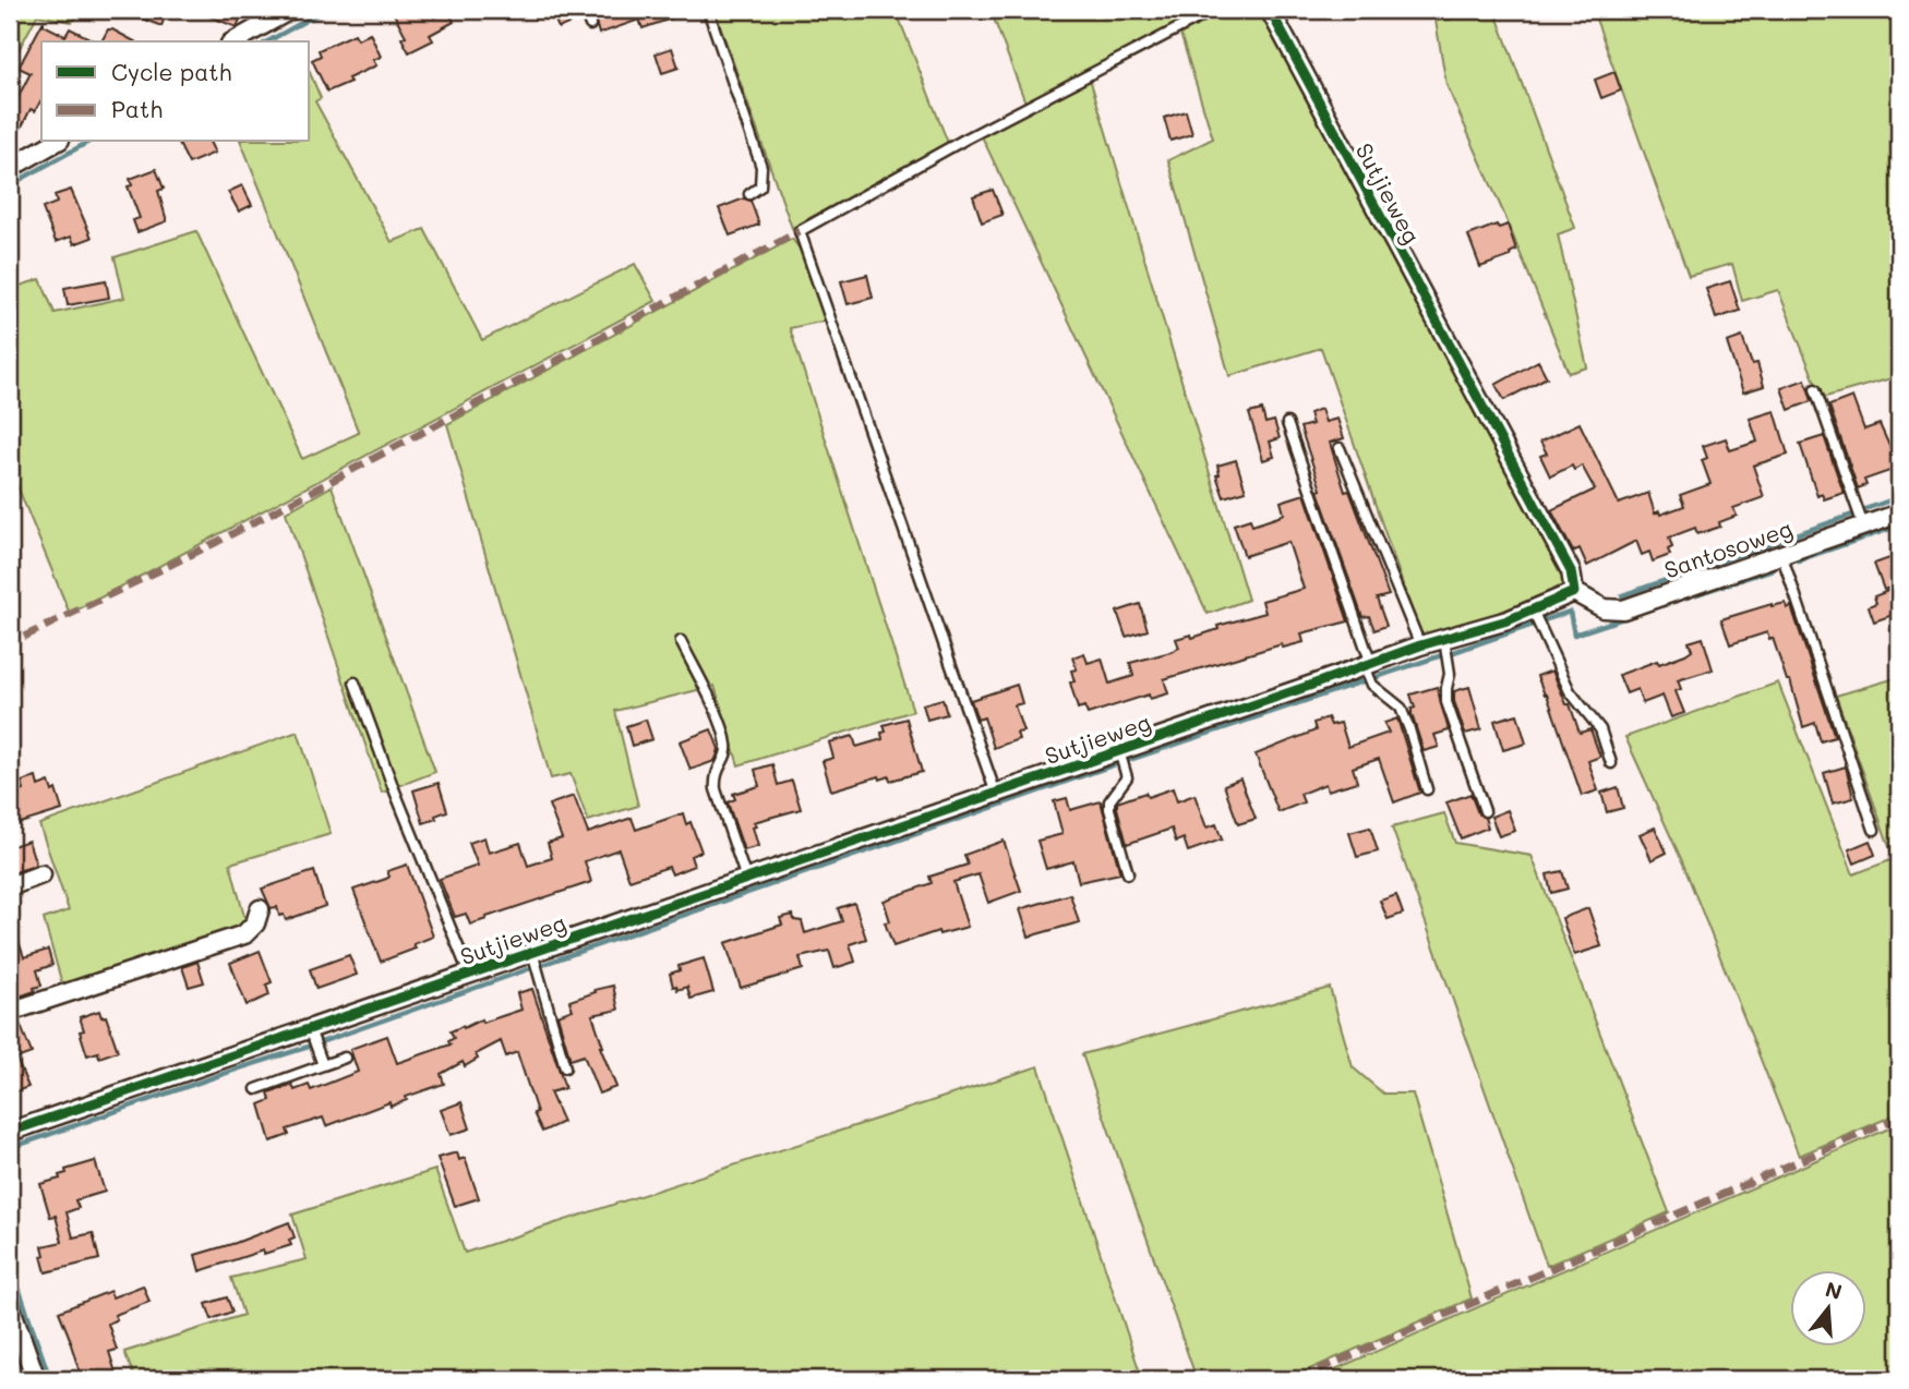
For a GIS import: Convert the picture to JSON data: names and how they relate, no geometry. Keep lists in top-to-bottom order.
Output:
{
  "streets": {
    "street": ["Sutjieweg", "Santosoweg"]
  },
  "crossings": [
    ["Sutjieweg", "Santosoweg"]
  ],
  "legend": ["Cycle path", "Path"],
  "north": "top"
}
